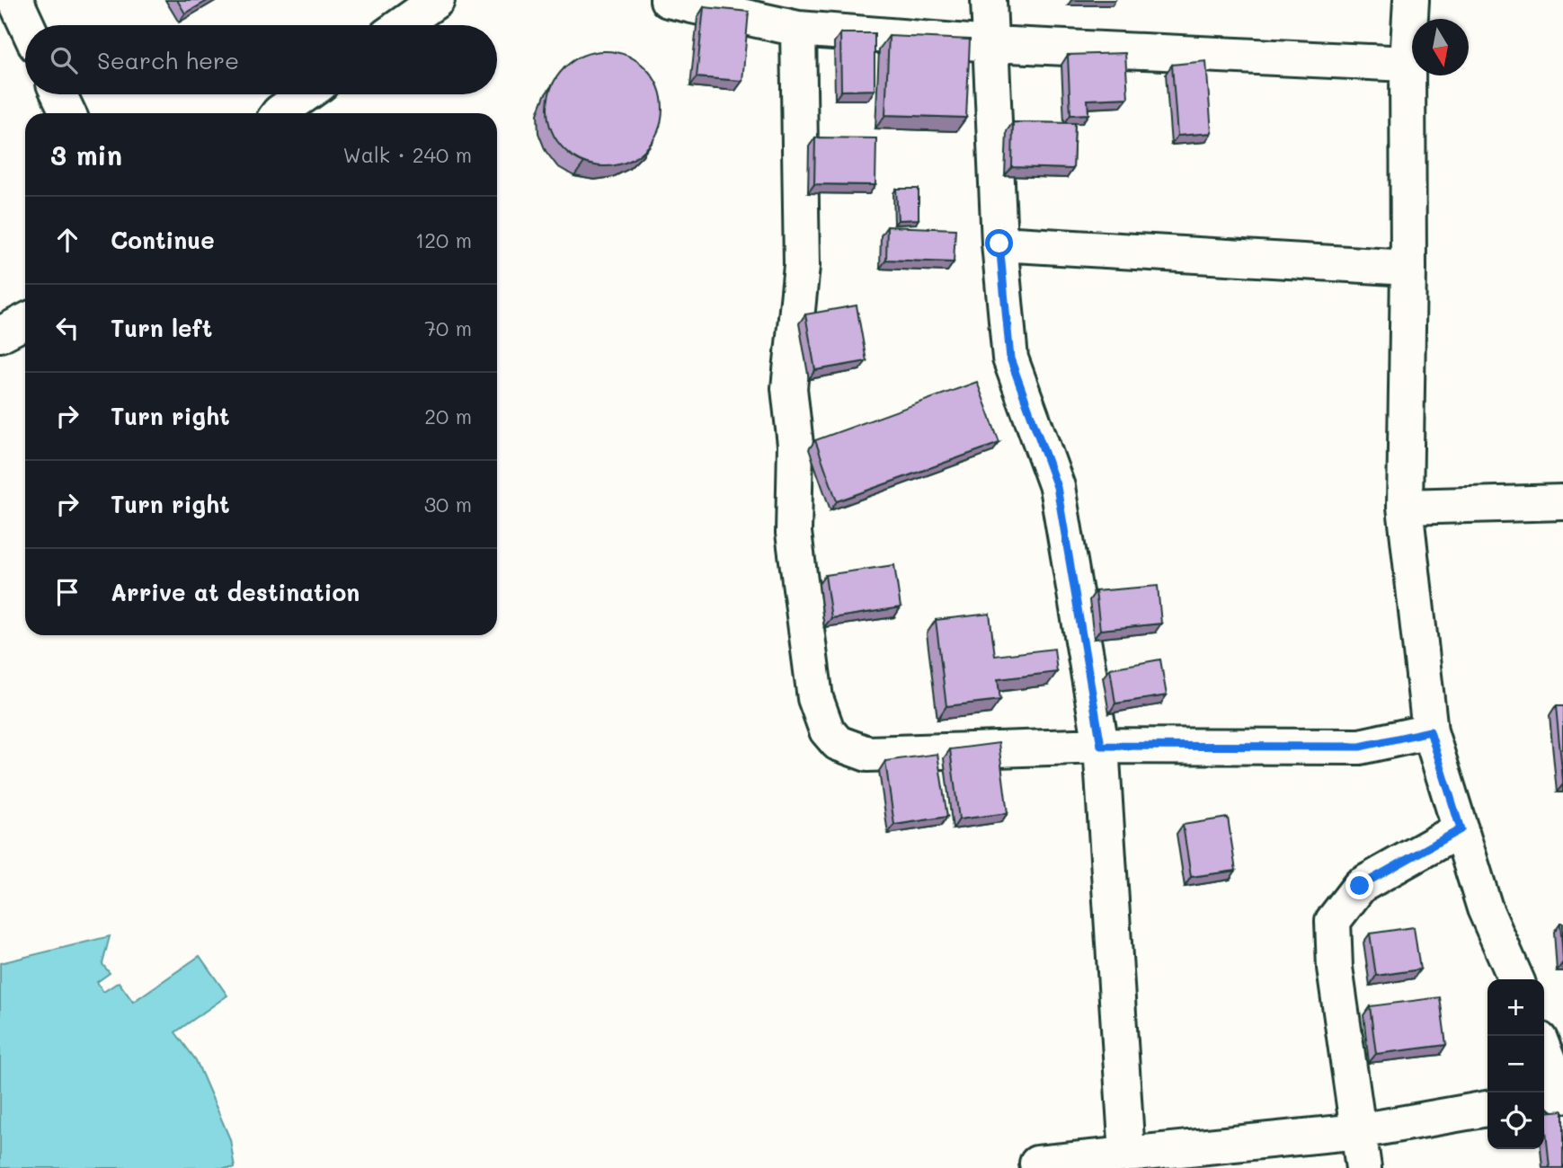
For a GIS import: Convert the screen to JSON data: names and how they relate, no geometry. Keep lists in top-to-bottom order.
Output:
{
  "north": "bottom",
  "page": {
    "search": "Search here",
    "heading": ["3 min", "Walk · 240 m"],
    "list": [
      ["Continue", "120 m"],
      ["Turn left", "70 m"],
      ["Turn right", "20 m"],
      ["Turn right", "30 m"],
      "Arrive at destination"
    ],
    "map_buttons": ["+", "−"]
  }
}
